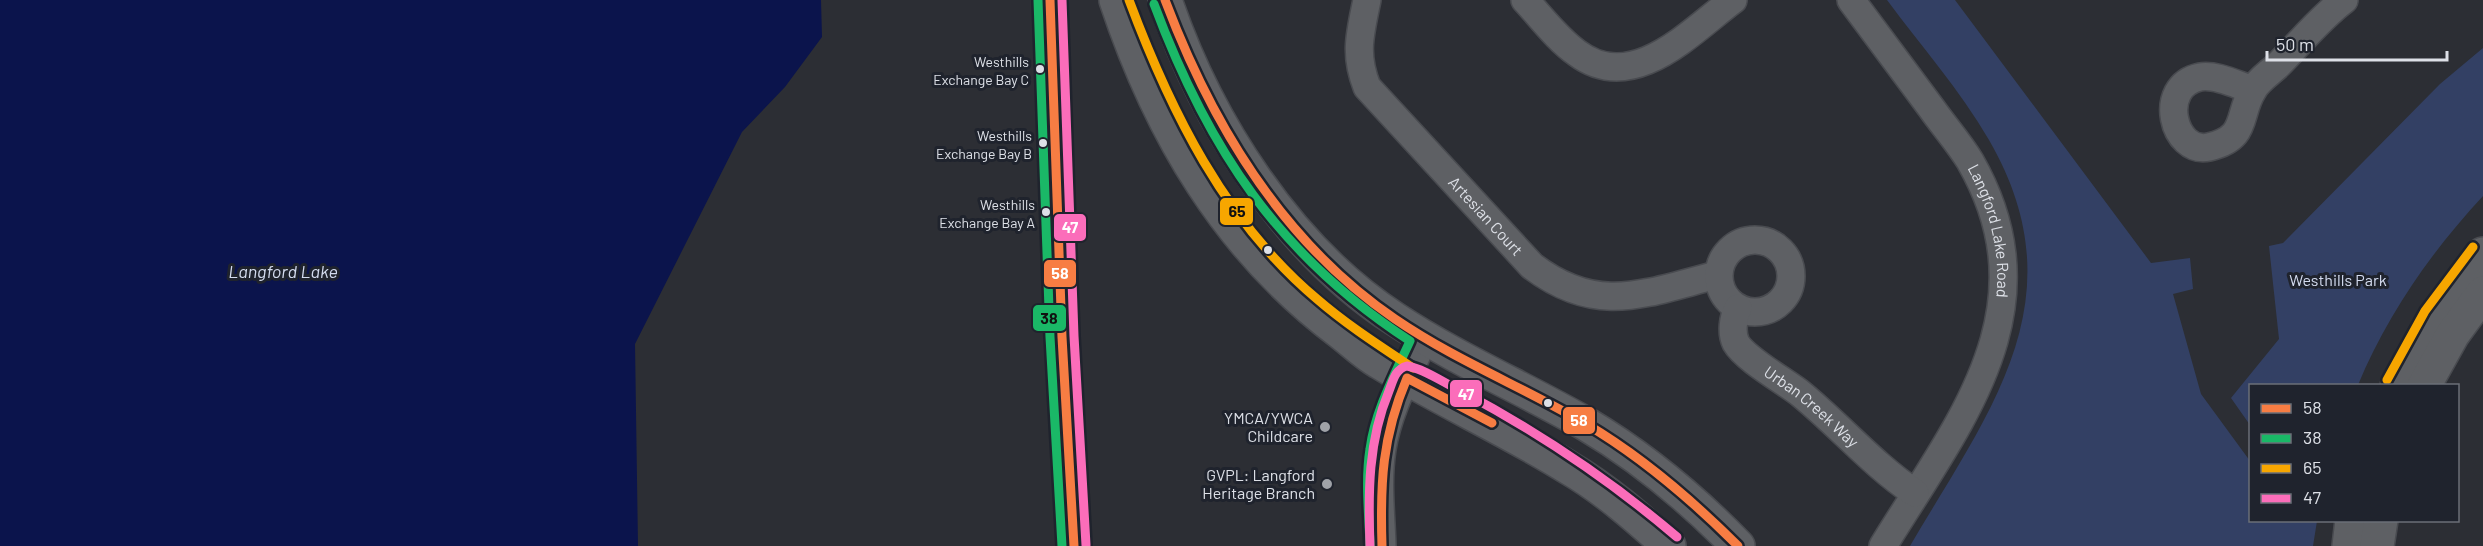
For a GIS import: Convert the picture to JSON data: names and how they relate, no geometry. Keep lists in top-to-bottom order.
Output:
{
  "streets": {
    "street": ["Artesian Court", "Langford Lake Road", "Urban Creek Way"]
  },
  "crossings": [
    ["Artesian Court", "Urban Creek Way"],
    ["Langford Lake Road", "Urban Creek Way"]
  ],
  "water": ["Langford Lake"],
  "parks": ["Westhills Park"],
  "places": [
    "Westhills Exchange Bay C",
    "Westhills Exchange Bay B",
    "Westhills Exchange Bay A",
    "YMCA/YWCA Childcare",
    "GVPL: Langford Heritage Branch"
  ],
  "lines": [
    "transit line 58",
    "transit line 38",
    "transit line 65",
    "transit line 47"
  ],
  "legend": [
    "58",
    "38",
    "65",
    "47"
  ],
  "scale_bar": "50 m"
}
